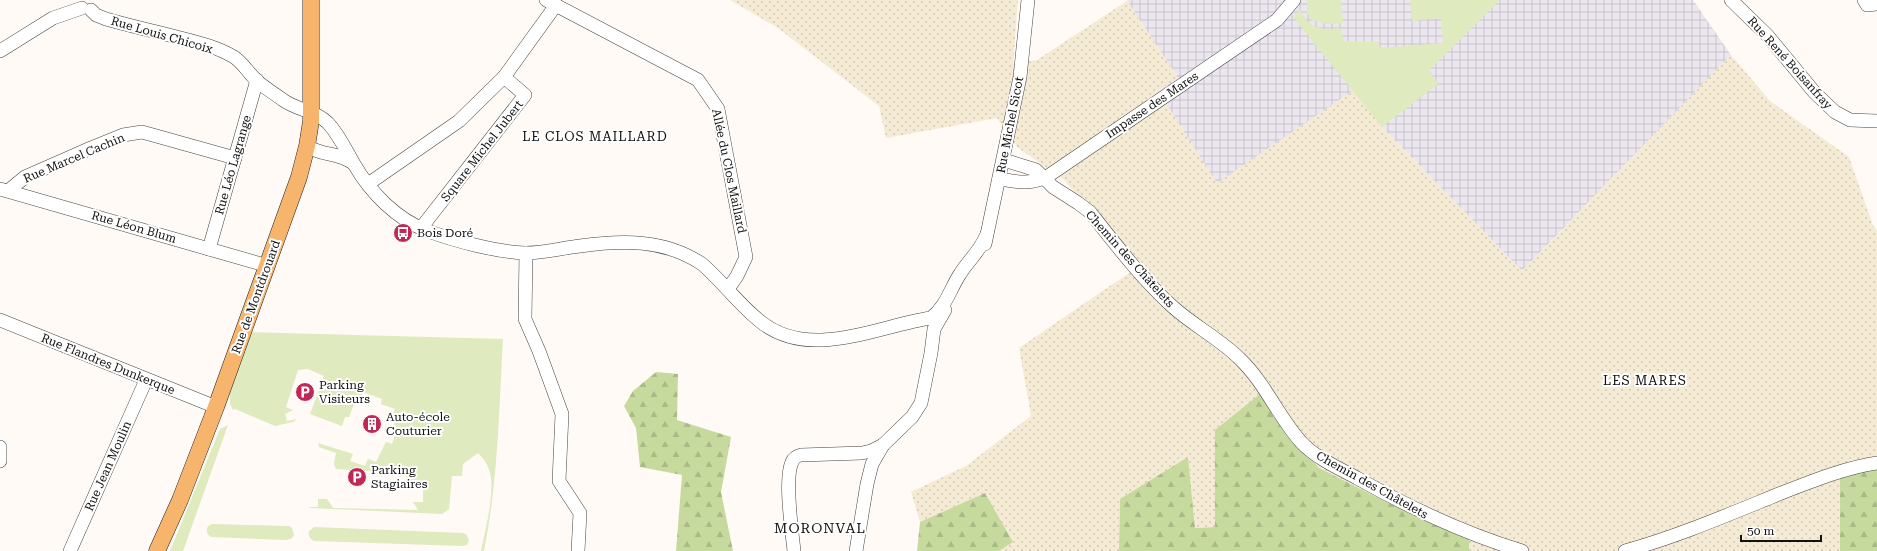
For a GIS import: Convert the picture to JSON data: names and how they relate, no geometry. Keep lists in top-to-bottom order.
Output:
{
  "streets": {
    "main road": ["Rue de Montdrouard"],
    "street": [
      "Rue Louis Chicoix",
      "Rue René Boisanfray",
      "Impasse des Mares",
      "Rue Michel Sicot",
      "Square Michel Jubert",
      "Rue Marcel Cachin",
      "Rue Léo Lagrange",
      "Allée du Clos Maillard",
      "Rue Léon Blum",
      "Chemin des Châtelets",
      "Rue Flandres Dunkerque",
      "Rue Jean Moulin"
    ]
  },
  "crossings": [
    ["Rue Louis Chicoix", "Rue Michel Sicot"],
    ["Rue Louis Chicoix", "Square Michel Jubert"],
    ["Rue Louis Chicoix", "Rue Léo Lagrange"],
    ["Rue Louis Chicoix", "Allée du Clos Maillard"],
    ["Rue Louis Chicoix", "Rue de Montdrouard"],
    ["Impasse des Mares", "Rue Michel Sicot"],
    ["Impasse des Mares", "Chemin des Châtelets"],
    ["Rue Michel Sicot", "Chemin des Châtelets"],
    ["Rue Marcel Cachin", "Rue Léo Lagrange"],
    ["Rue Marcel Cachin", "Rue Léon Blum"],
    ["Rue Léo Lagrange", "Rue Léon Blum"],
    ["Rue Léon Blum", "Rue de Montdrouard"],
    ["Rue de Montdrouard", "Rue Flandres Dunkerque"],
    ["Rue Flandres Dunkerque", "Rue Jean Moulin"]
  ],
  "districts": ["LE CLOS MAILLARD", "LES MARES", "MORONVAL"],
  "places": {
    "bus stop": ["Bois Doré"],
    "parking": ["Parking Visiteurs", "Parking Stagiaires"],
    "building": ["Auto-école Couturier"]
  },
  "scale_bar": "50 m"
}
